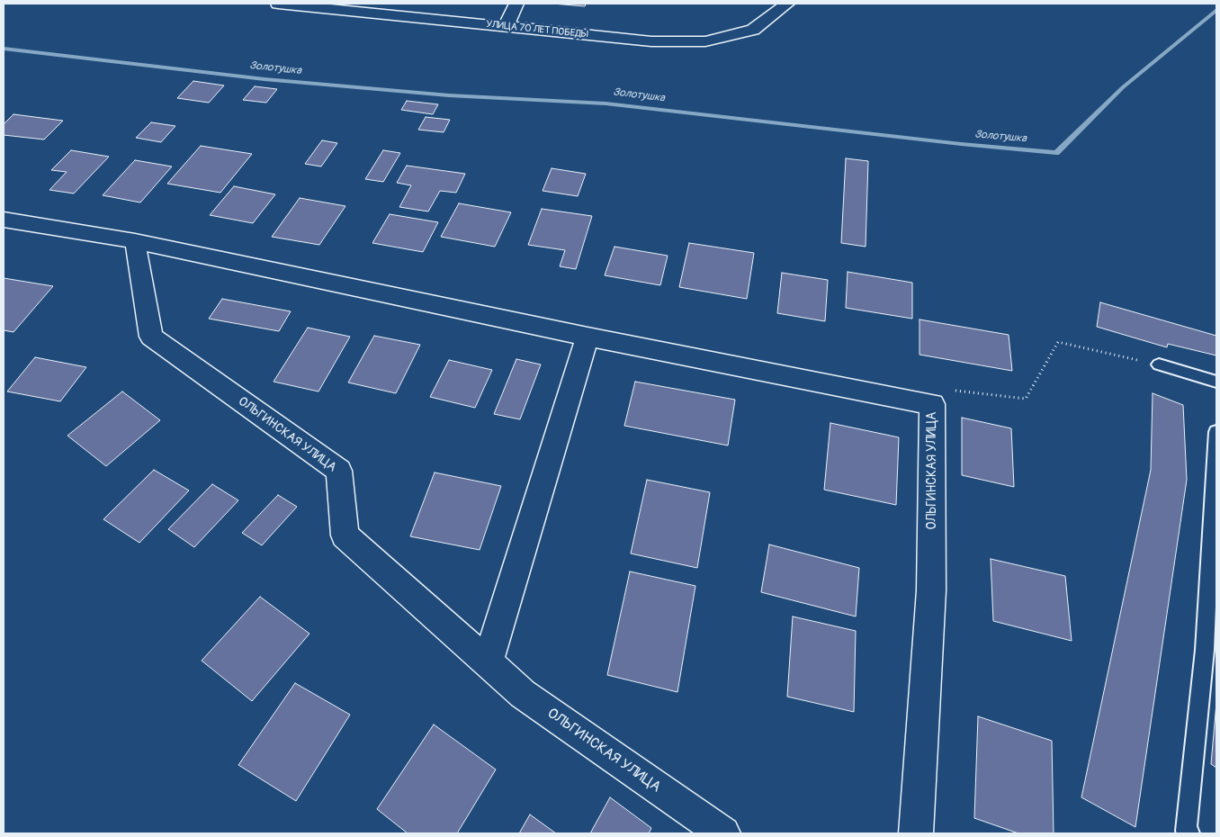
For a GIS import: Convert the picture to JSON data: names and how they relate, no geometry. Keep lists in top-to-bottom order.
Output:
{
  "streets": {
    "street": ["УЛИЦА 70 ЛЕТ ПОБЕДЫ", "ОЛЬГИНСКАЯ УЛИЦА"]
  },
  "water": ["Золотушка"]
}
